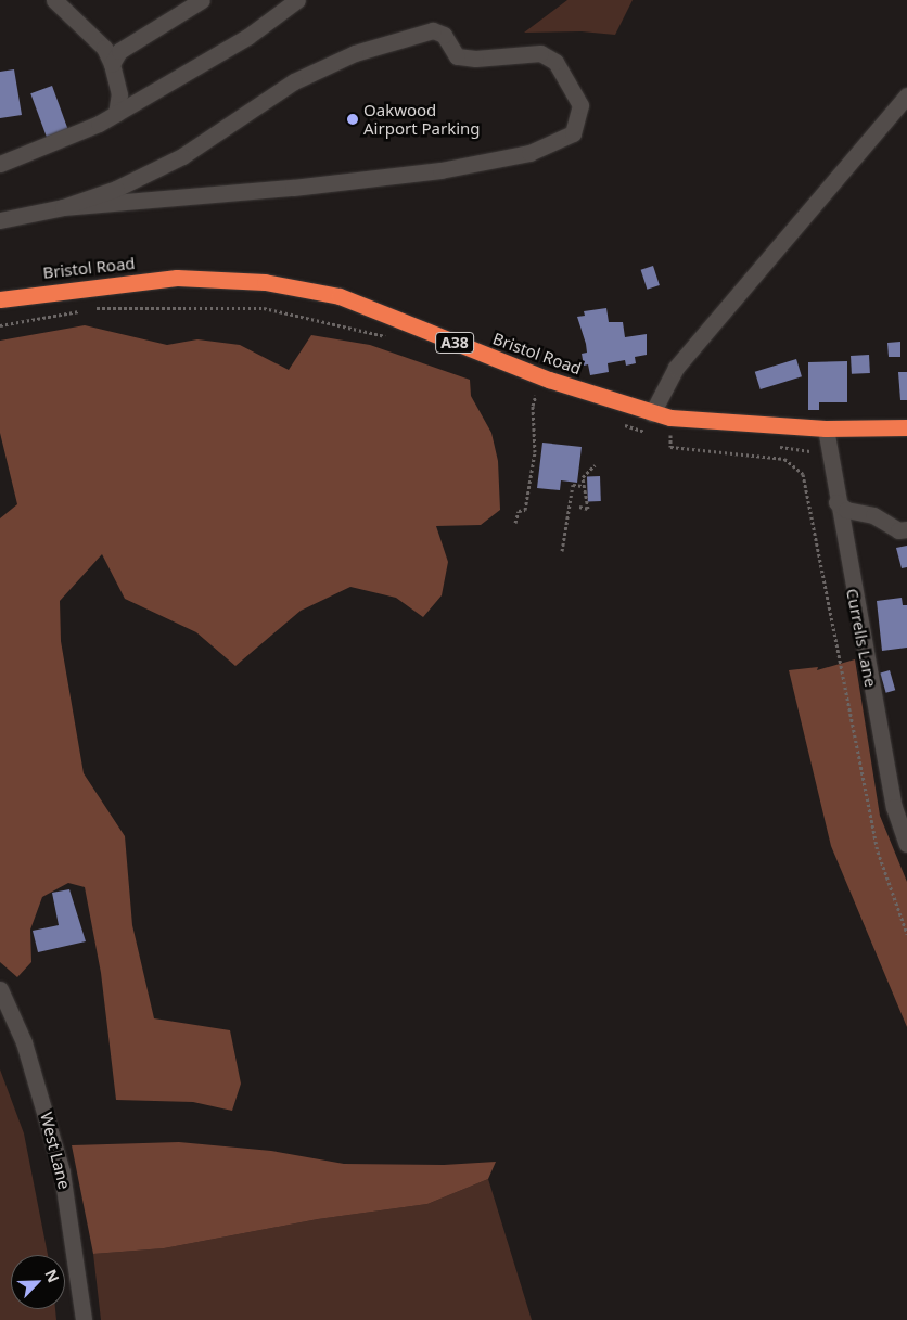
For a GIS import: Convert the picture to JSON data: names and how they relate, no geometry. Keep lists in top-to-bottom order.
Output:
{
  "streets": {
    "highway": ["Bristol Road", "A38"],
    "street": ["Currells Lane", "West Lane"]
  },
  "crossings": [
    ["Bristol Road", "Currells Lane"]
  ],
  "places": ["Oakwood Airport Parking"],
  "north": "top right"
}
